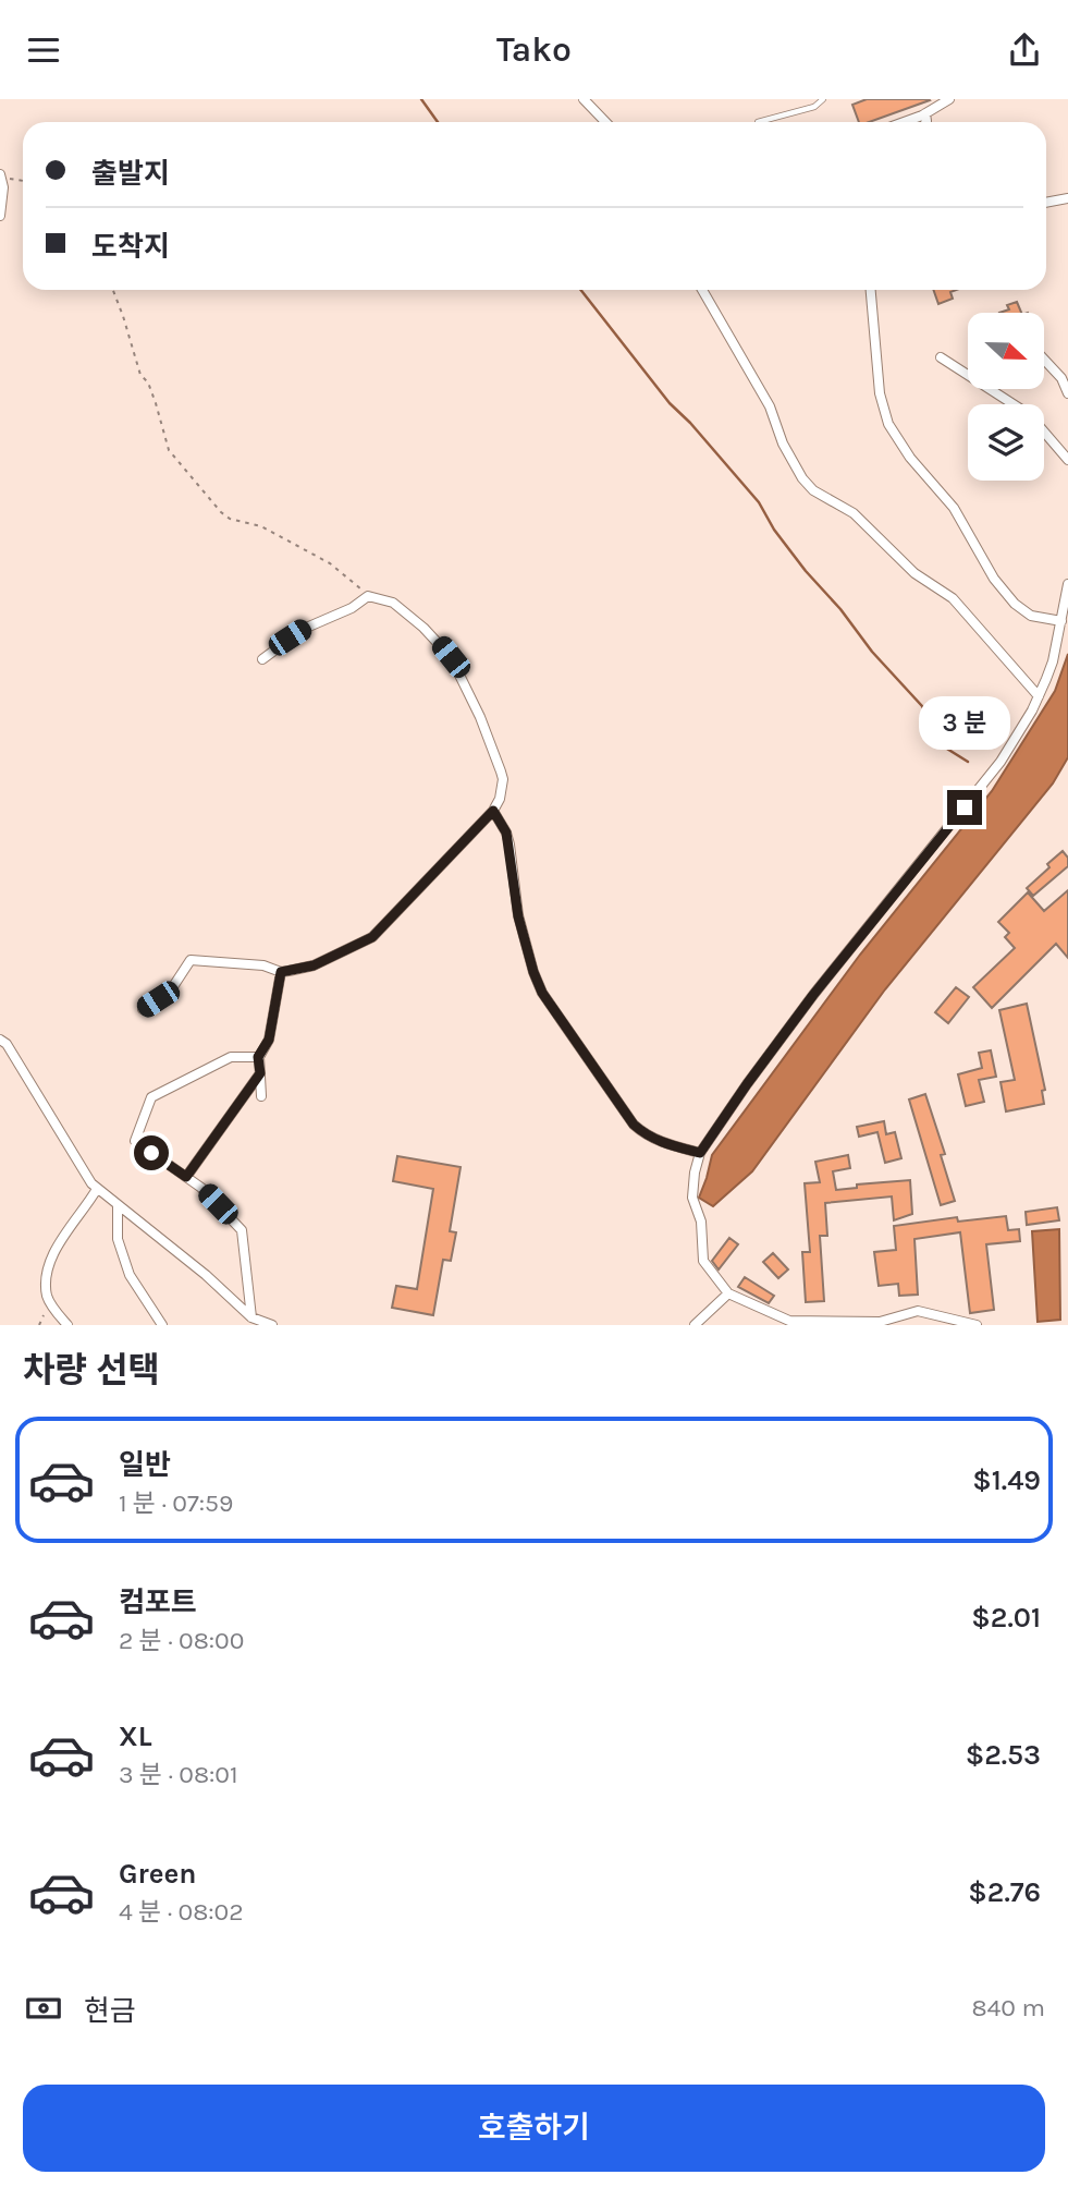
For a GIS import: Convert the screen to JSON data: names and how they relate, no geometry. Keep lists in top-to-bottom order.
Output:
{
  "north": "right",
  "page": {
    "header": "Tako",
    "banner": ["출발지", "도착지"],
    "bubble": "3 분",
    "heading": "차량 선택",
    "list": [
      {
        "name": "일반",
        "note": "1 분 · 07:59",
        "value": "$1.49"
      },
      {
        "name": "컴포트",
        "note": "2 분 · 08:00",
        "value": "$2.01"
      },
      {
        "name": "XL",
        "note": "3 분 · 08:01",
        "value": "$2.53"
      },
      {
        "name": "Green",
        "note": "4 분 · 08:02",
        "value": "$2.76"
      }
    ],
    "pay": ["현금", "840 m"],
    "buttons": "호출하기"
  }
}
